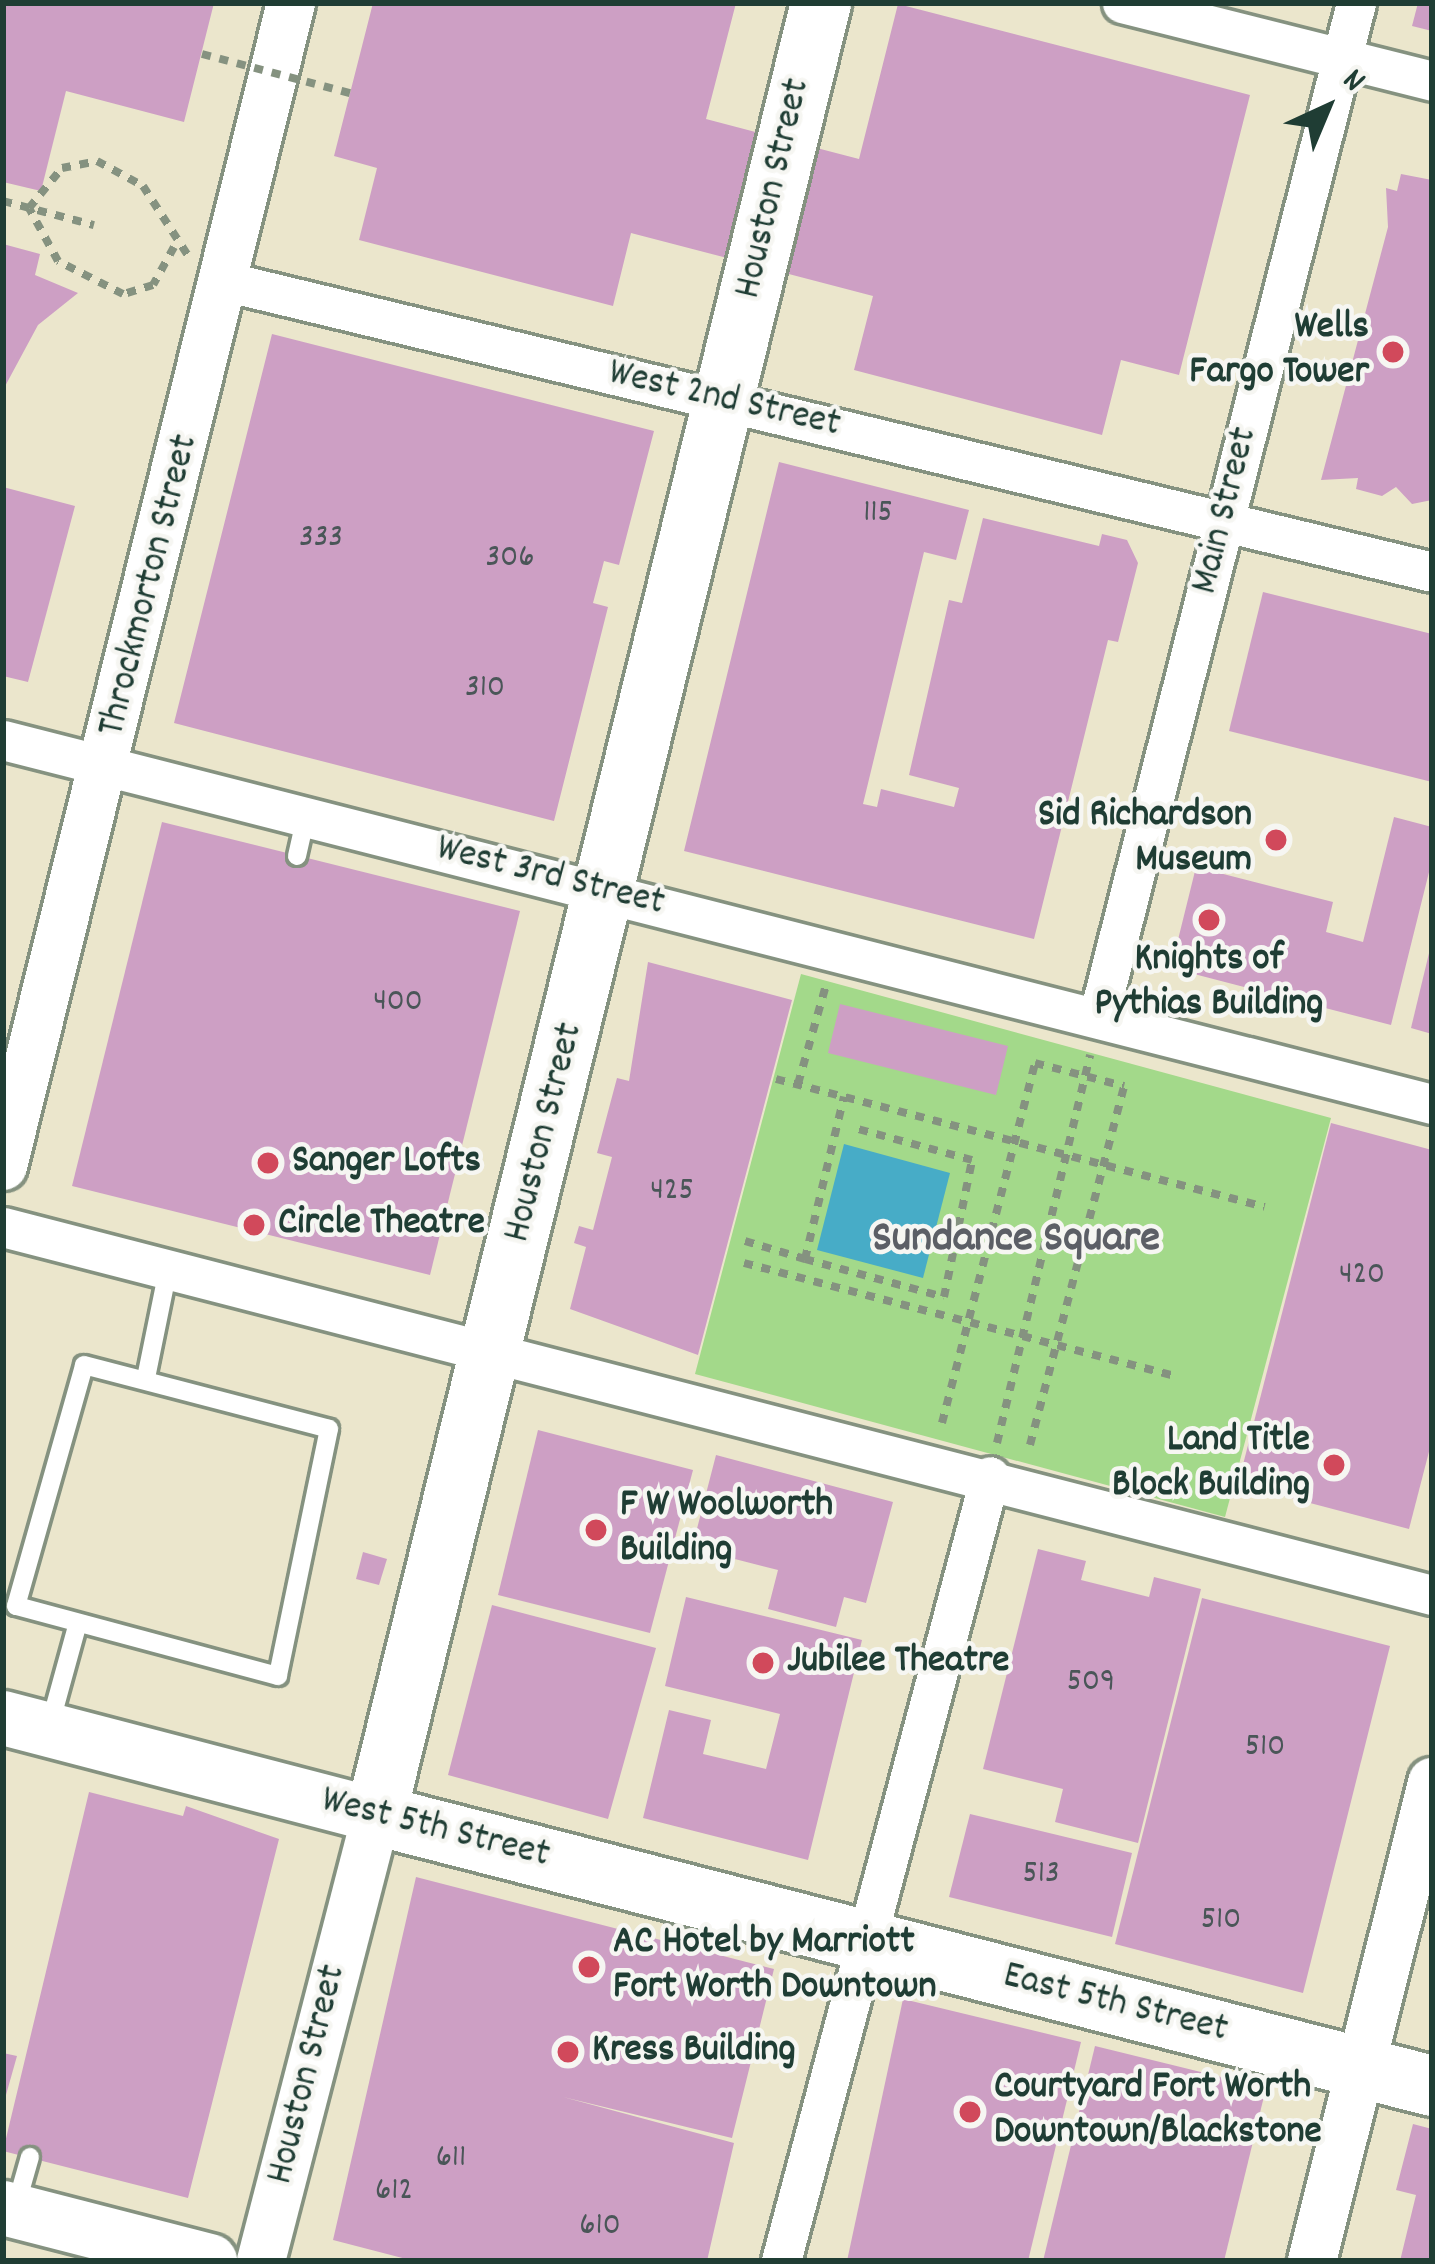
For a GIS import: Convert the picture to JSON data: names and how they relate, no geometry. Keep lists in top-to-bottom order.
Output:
{
  "streets": {
    "main road": ["Houston Street", "West 5th Street", "East 5th Street"],
    "street": [
      "West 2nd Street",
      "Main Street",
      "Throckmorton Street",
      "West 3rd Street"
    ]
  },
  "crossings": [
    ["Houston Street", "West 2nd Street"],
    ["Houston Street", "West 3rd Street"],
    ["Houston Street", "West 5th Street"],
    ["West 2nd Street", "Main Street"],
    ["West 2nd Street", "Throckmorton Street"],
    ["Main Street", "West 3rd Street"],
    ["Throckmorton Street", "West 3rd Street"],
    ["West 5th Street", "East 5th Street"]
  ],
  "districts": ["Sundance Square"],
  "places": [
    "Wells Fargo Tower",
    "Sid Richardson Museum",
    "Knights of Pythias Building",
    "Sanger Lofts",
    "Circle Theatre",
    "Land Title Block Building",
    "F W Woolworth Building",
    "Jubilee Theatre",
    "AC Hotel by Marriott Fort Worth Downtown",
    "Kress Building",
    "Courtyard Fort Worth Downtown/Blackstone"
  ],
  "house_numbers": [
    "115",
    "333",
    "306",
    "310",
    "400",
    "425",
    "420",
    "509",
    "510",
    "513",
    "510",
    "611",
    "612",
    "610"
  ],
  "north": "top right"
}
